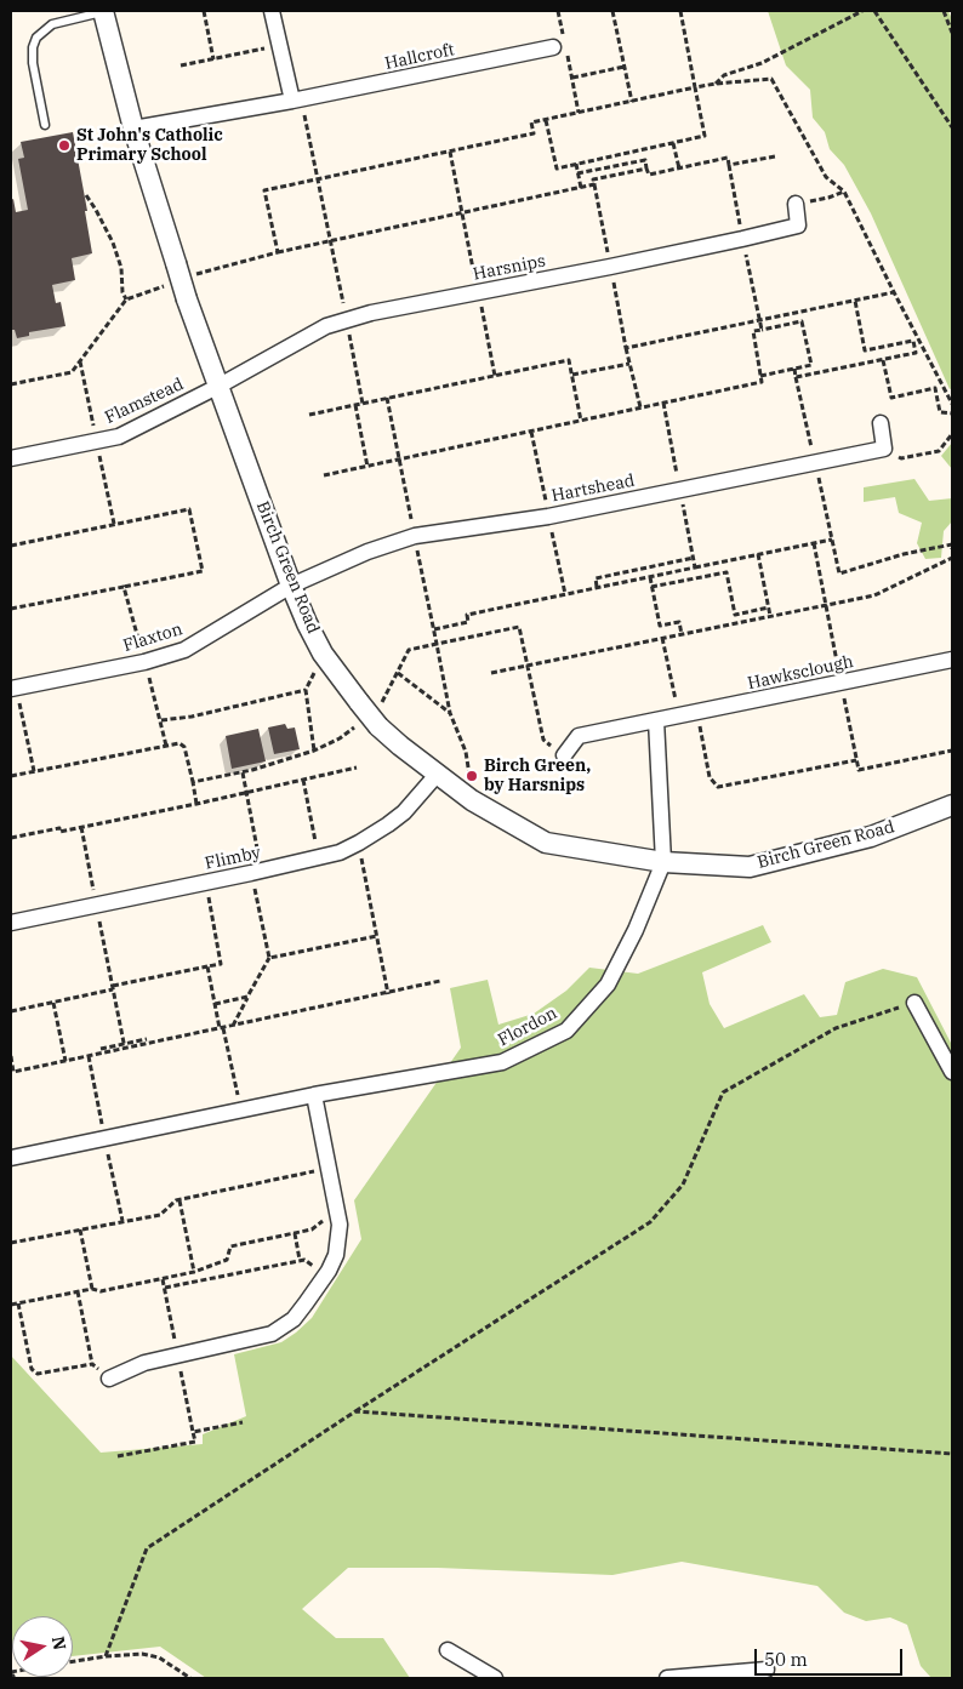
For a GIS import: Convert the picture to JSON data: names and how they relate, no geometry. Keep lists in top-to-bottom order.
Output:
{
  "streets": {
    "street": [
      "Hallcroft",
      "Harsnips",
      "Flamstead",
      "Hartshead",
      "Birch Green Road",
      "Flaxton",
      "Hawksclough",
      "Flimby",
      "Flordon"
    ]
  },
  "crossings": [
    ["Hallcroft", "Birch Green Road"],
    ["Harsnips", "Flamstead"],
    ["Harsnips", "Birch Green Road"],
    ["Flamstead", "Birch Green Road"],
    ["Hartshead", "Birch Green Road"],
    ["Hartshead", "Flaxton"],
    ["Birch Green Road", "Flaxton"],
    ["Birch Green Road", "Flimby"],
    ["Birch Green Road", "Flordon"]
  ],
  "places": ["St John's Catholic Primary School", "Birch Green, by Harsnips"],
  "scale_bar": "50 m",
  "north": "right"
}
